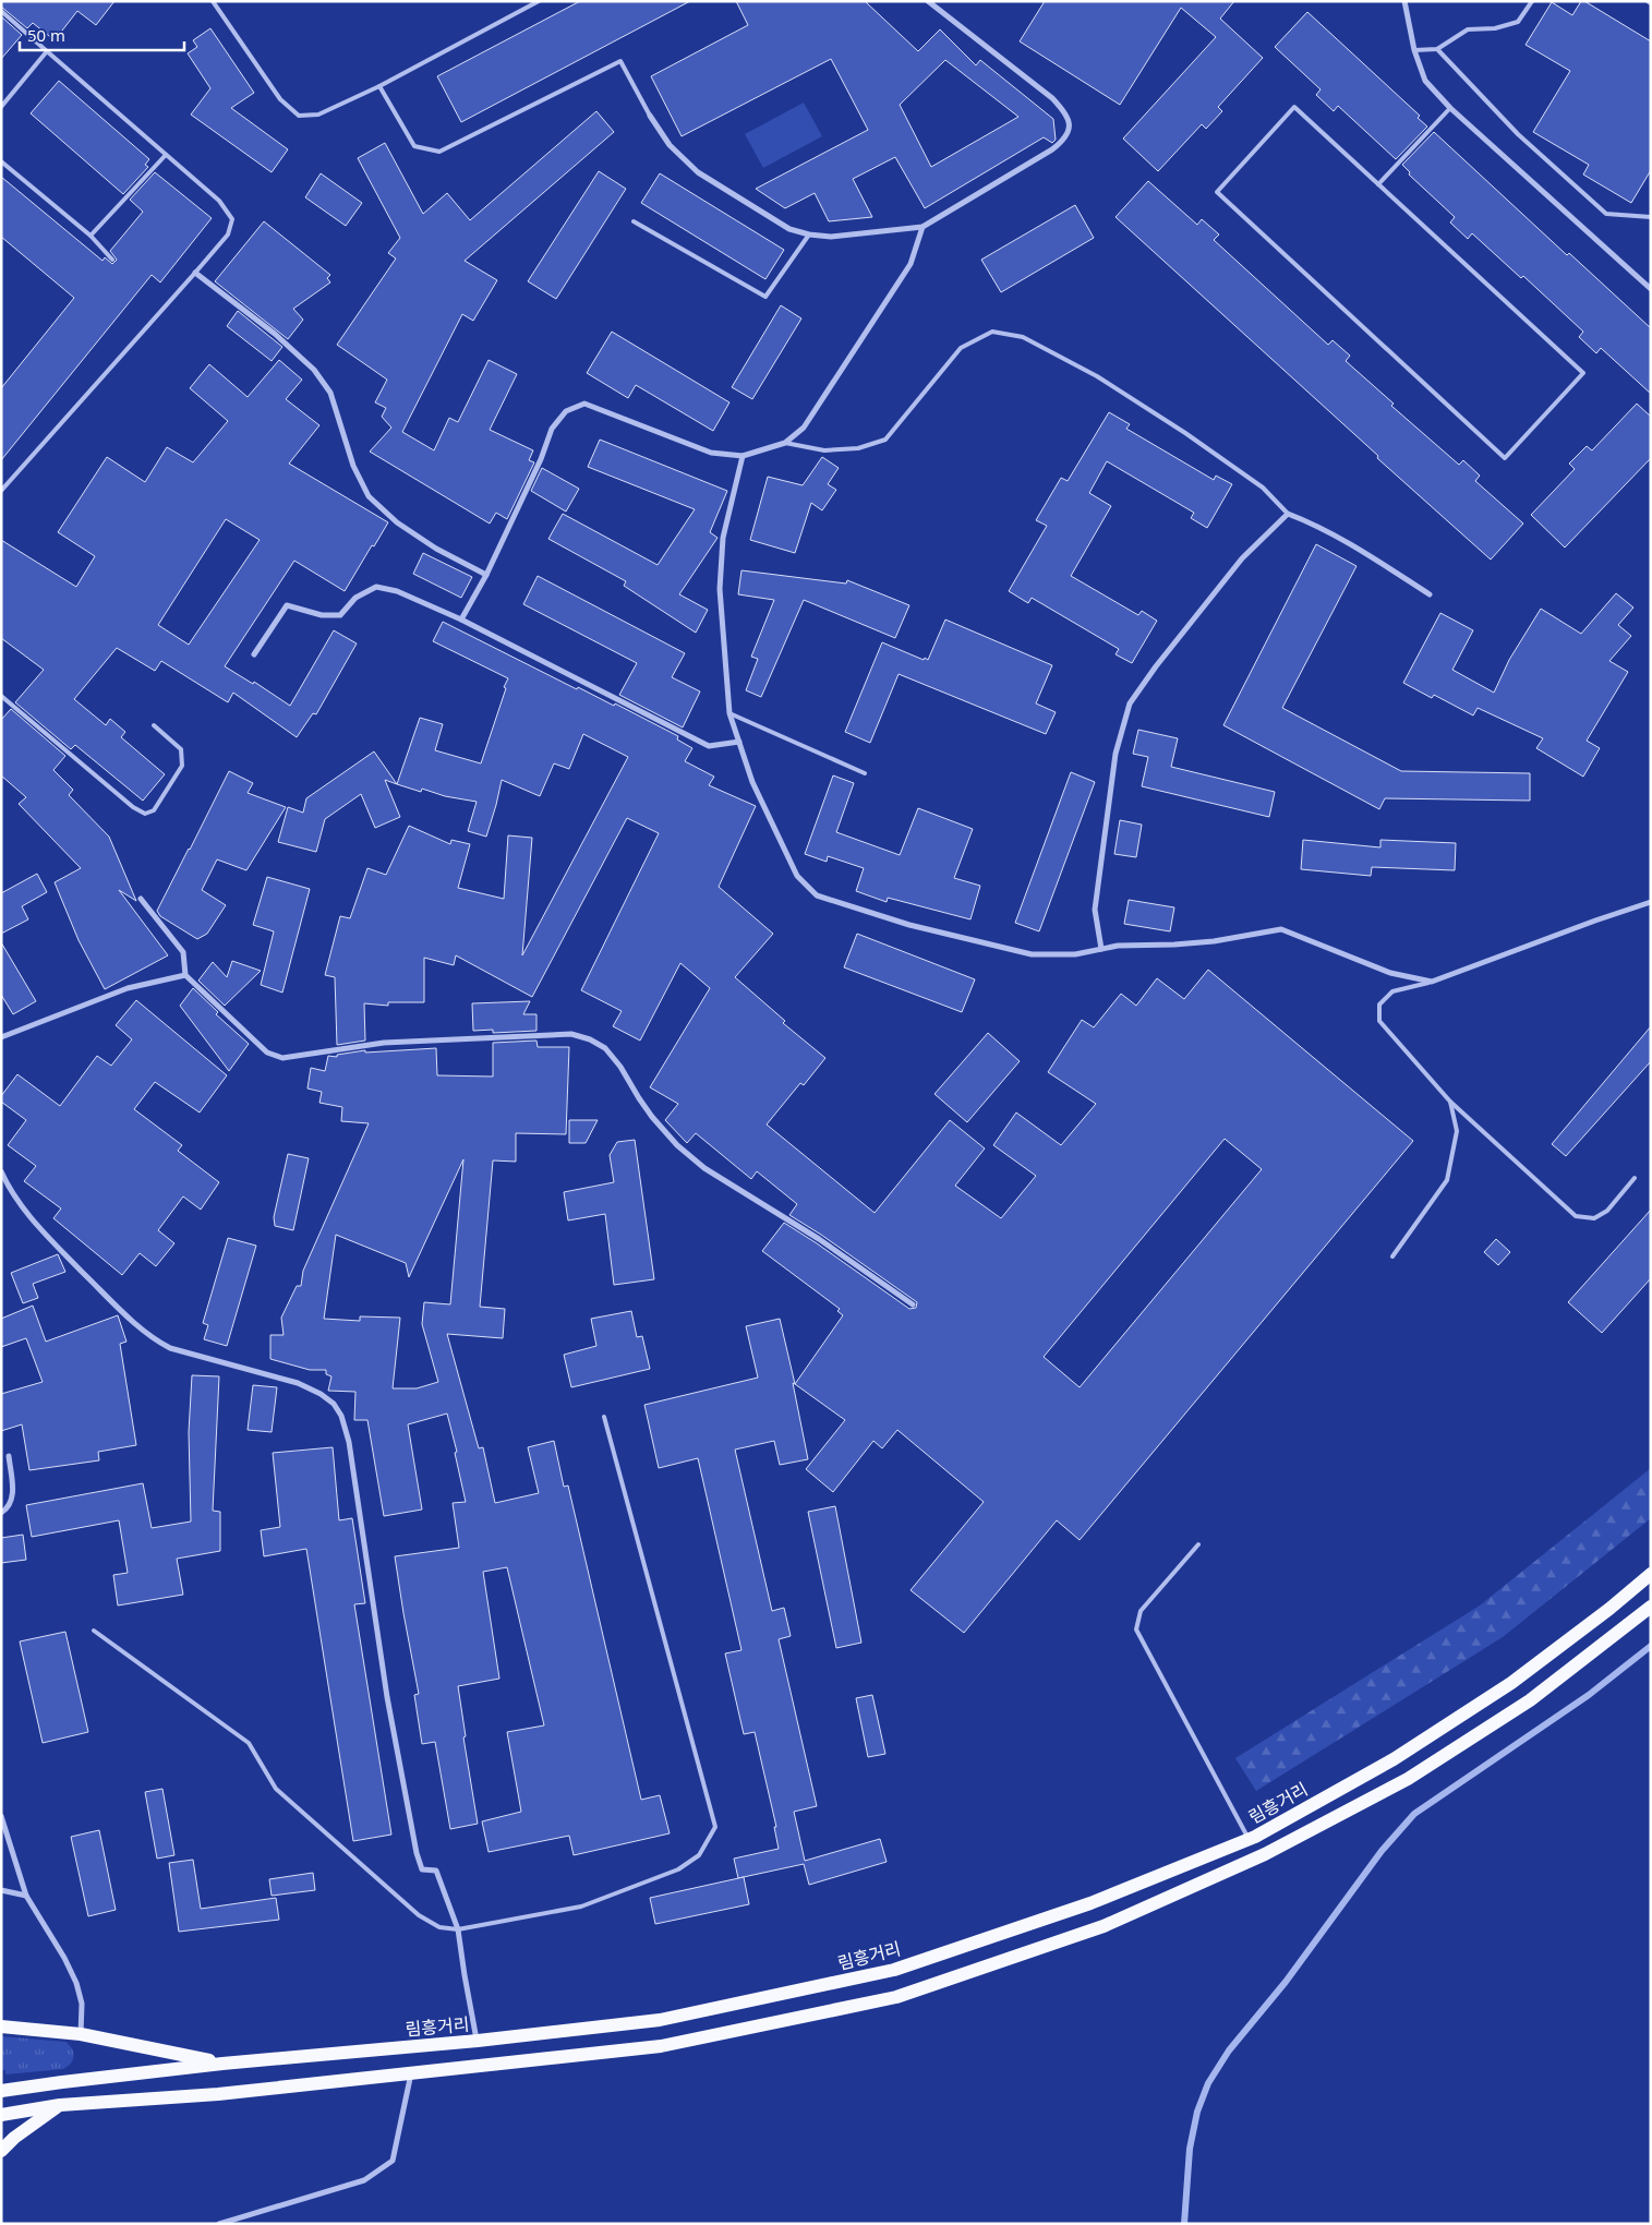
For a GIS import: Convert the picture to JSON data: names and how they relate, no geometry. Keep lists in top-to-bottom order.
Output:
{
  "streets": {
    "main road": ["림흥거리"]
  },
  "scale_bar": "50 m"
}
